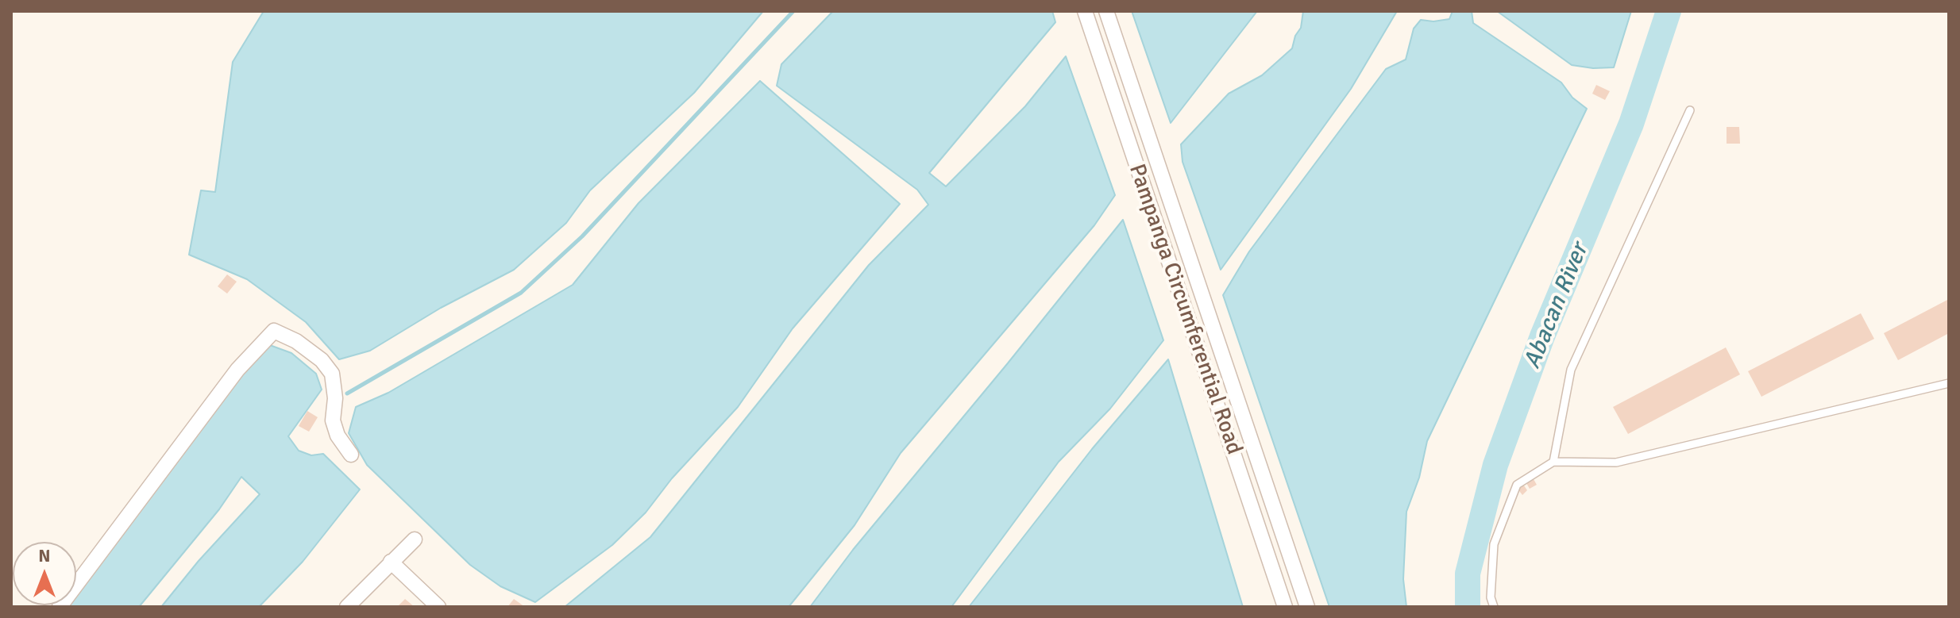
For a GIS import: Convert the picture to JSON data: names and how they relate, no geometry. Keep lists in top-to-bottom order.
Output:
{
  "streets": {
    "street": ["Pampanga Circumferential Road"]
  },
  "water": ["Abacan River"],
  "north": "top"
}
